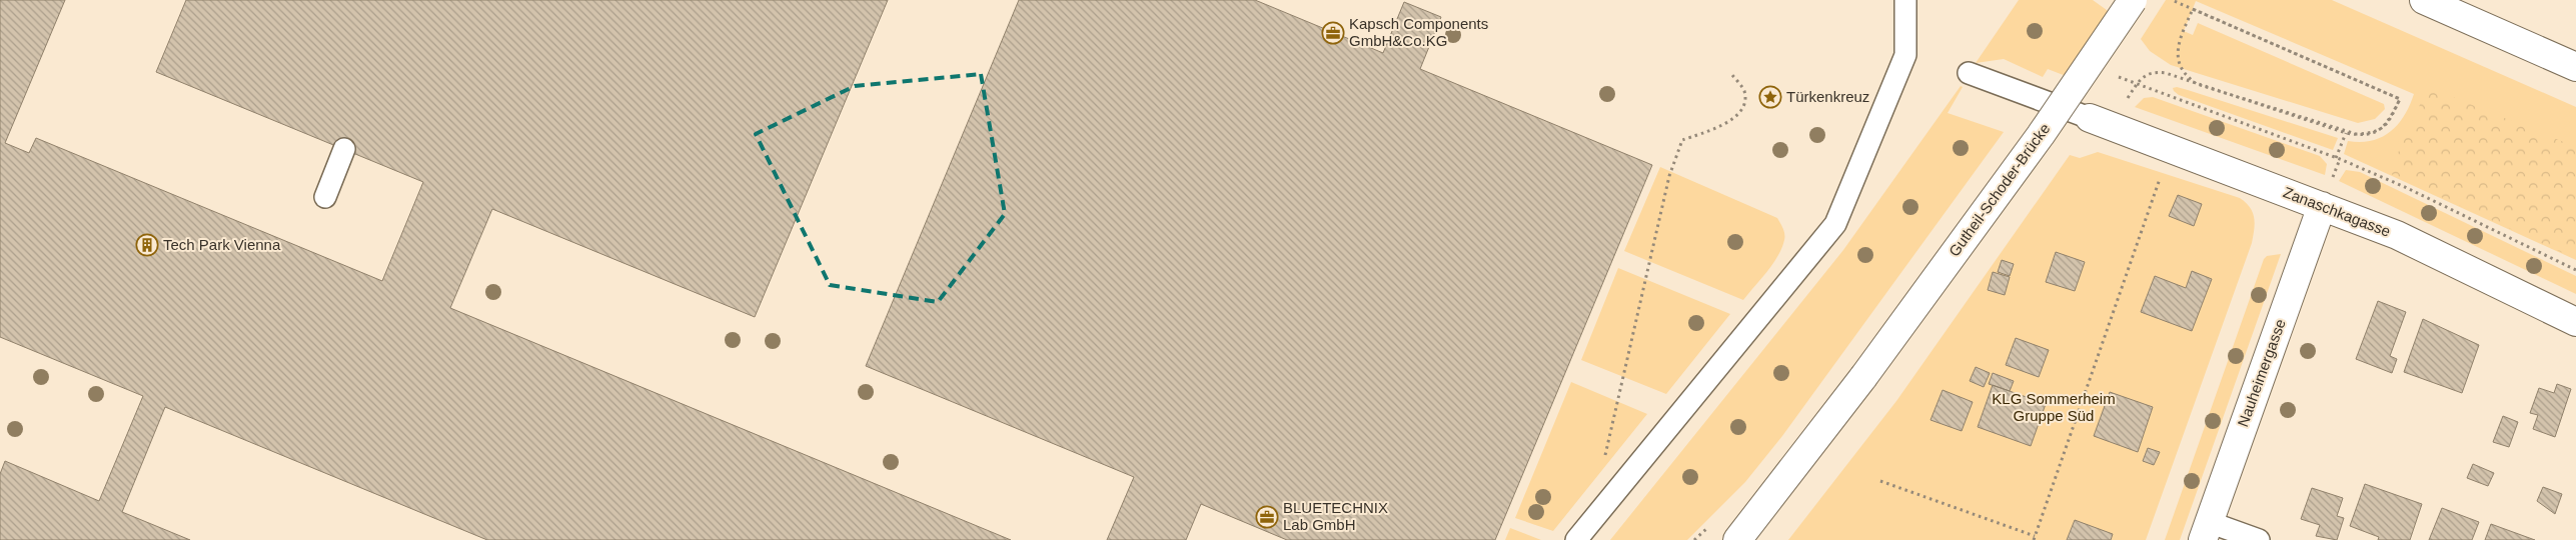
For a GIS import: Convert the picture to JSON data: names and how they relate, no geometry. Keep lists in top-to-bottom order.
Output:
{
  "streets": {
    "main road": ["Gutheil-Schoder-Brücke", "Zanaschkagasse", "Nauheimergasse"]
  },
  "crossings": [
    ["Zanaschkagasse", "Nauheimergasse"]
  ],
  "parks": ["KLG Sommerheim Gruppe Süd"],
  "places": {
    "office": ["Kapsch Components GmbH&Co.KG", "BLUETECHNIX Lab GmbH"],
    "place": ["Türkenkreuz"],
    "building": ["Tech Park Vienna"]
  }
}
